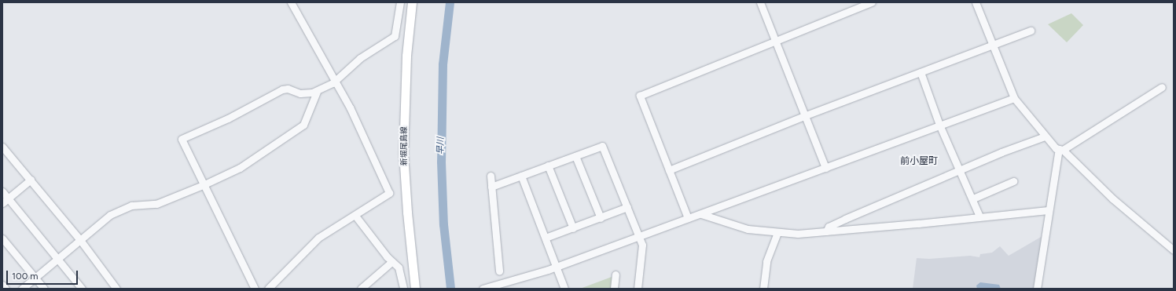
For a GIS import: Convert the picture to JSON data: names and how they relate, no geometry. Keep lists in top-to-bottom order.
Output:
{
  "streets": {
    "main road": ["新堀尾島線"]
  },
  "districts": ["前小屋町"],
  "water": ["早川"],
  "scale_bar": "100 m"
}
